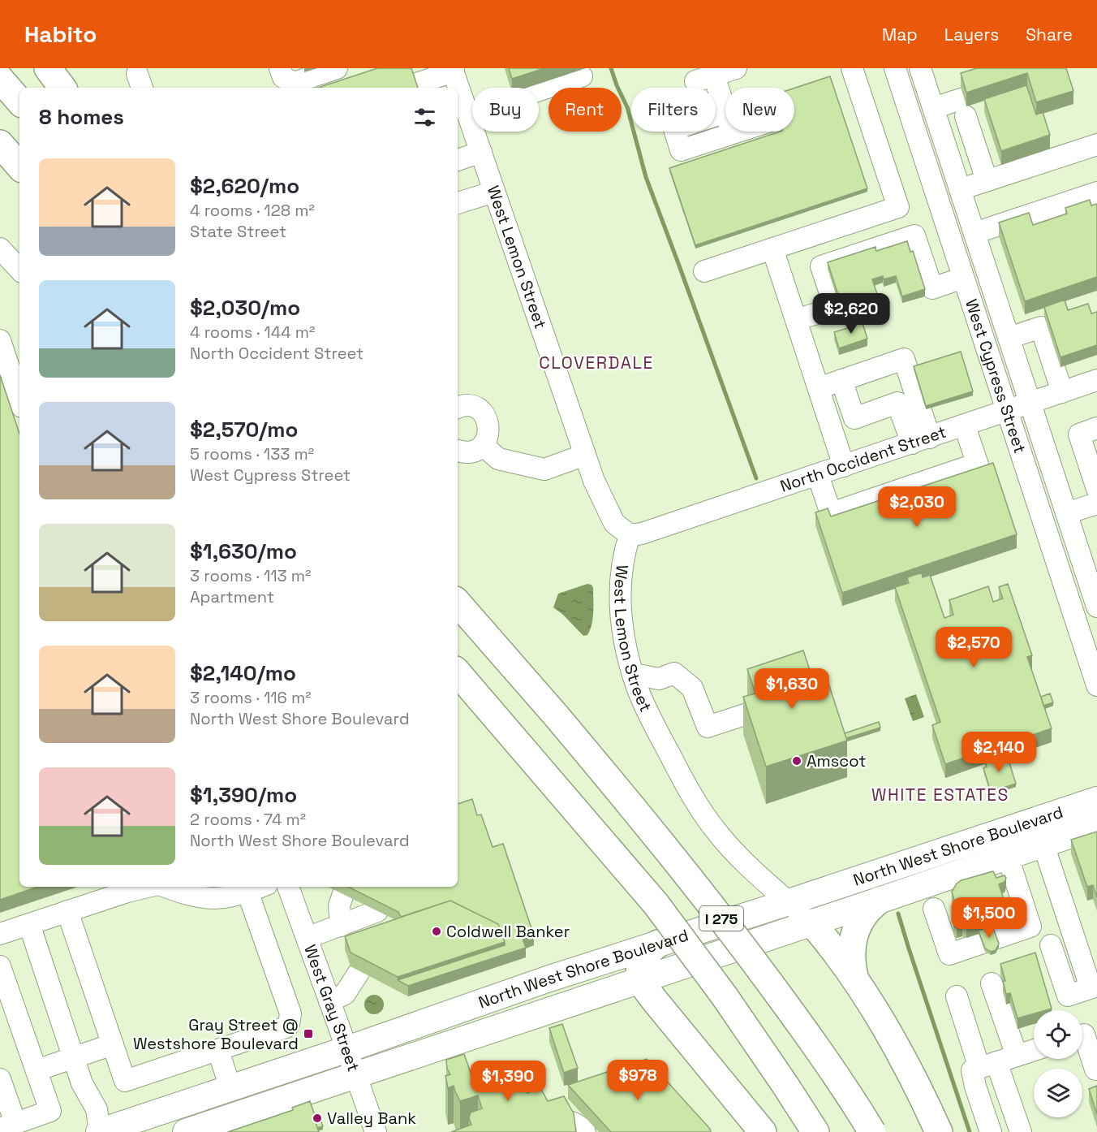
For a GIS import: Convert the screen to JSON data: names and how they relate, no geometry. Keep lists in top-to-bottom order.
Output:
{
  "streets": {
    "highway": ["I 275"],
    "main road": ["North West Shore Boulevard"],
    "street": [
      "West Lemon Street",
      "West Cypress Street",
      "North Occident Street",
      "West Gray Street"
    ]
  },
  "crossings": [
    ["West Lemon Street", "North Occident Street"],
    ["West Lemon Street", "North West Shore Boulevard"],
    ["West Cypress Street", "North Occident Street"],
    ["North West Shore Boulevard", "West Gray Street"]
  ],
  "districts": ["CLOVERDALE", "WHITE ESTATES"],
  "places": {
    "other": ["Amscot", "Coldwell Banker", "Valley Bank"],
    "transit": ["Gray Street @ Westshore Boulevard"]
  },
  "page": {
    "header": "Habito",
    "nav": ["Map", "Layers", "Share"],
    "chip": [
      "Buy",
      "Rent",
      "Filters",
      "New"
    ],
    "heading": "8 homes",
    "list": [
      {
        "name": "$2,620/mo",
        "note": "4 rooms · 128 m² · State Street"
      },
      {
        "name": "$2,030/mo",
        "note": "4 rooms · 144 m² · North Occident Street"
      },
      {
        "name": "$2,570/mo",
        "note": "5 rooms · 133 m² · West Cypress Street"
      },
      {
        "name": "$1,630/mo",
        "note": "3 rooms · 113 m² · Apartment"
      },
      {
        "name": "$2,140/mo",
        "note": "3 rooms · 116 m² · North West Shore Boulevard"
      },
      {
        "name": "$1,390/mo",
        "note": "2 rooms · 74 m² · North West Shore Boulevard"
      }
    ],
    "price": [
      "$2,620",
      "$2,030",
      "$2,570",
      "$1,630",
      "$2,140",
      "$1,500",
      "$978",
      "$1,390"
    ]
  }
}
